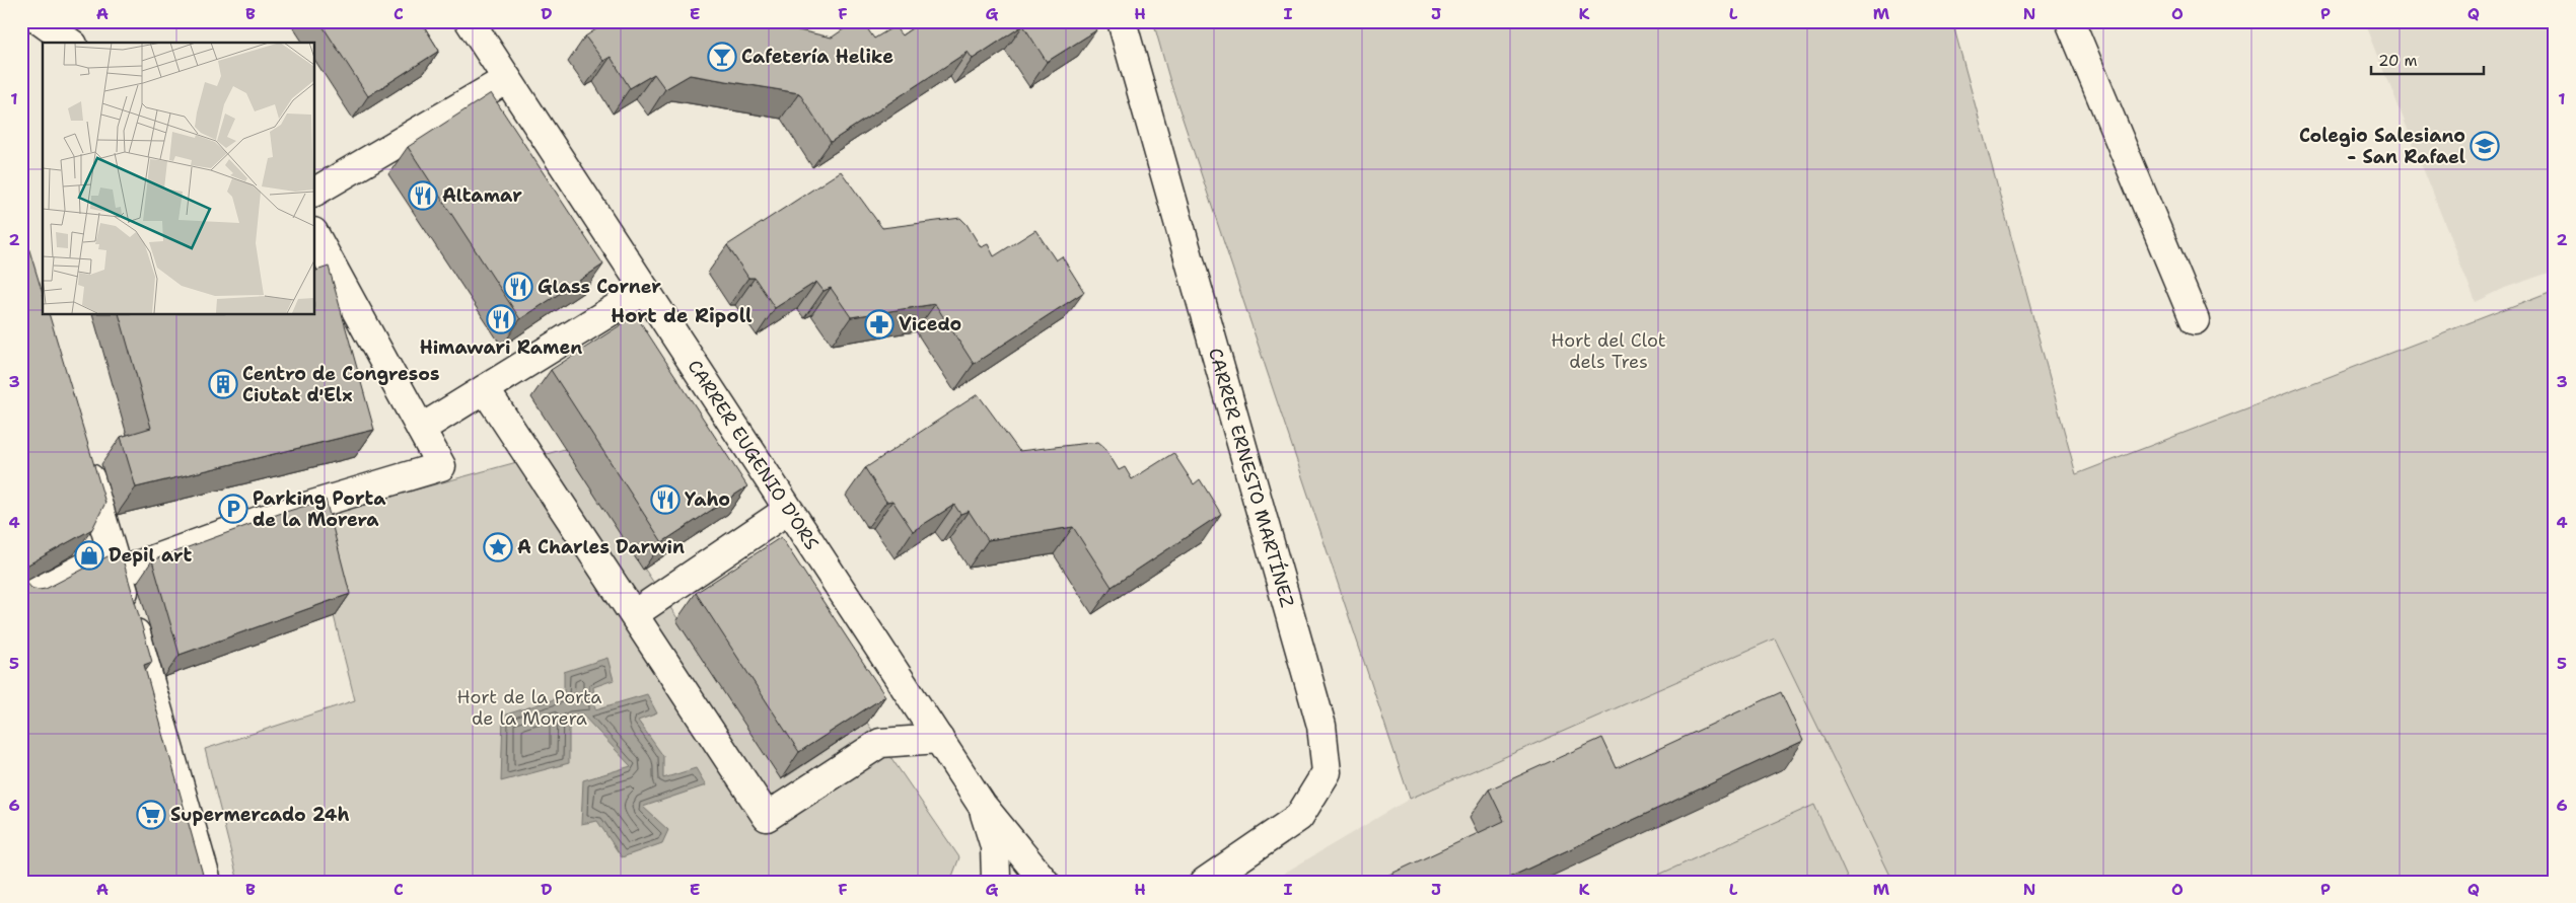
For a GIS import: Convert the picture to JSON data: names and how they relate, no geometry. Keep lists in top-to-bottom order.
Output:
{
  "streets": {
    "street": ["CARRER EUGENIO D'ORS", "CARRER ERNESTO MARTÍNEZ"]
  },
  "districts": ["Hort de Ripoll"],
  "parks": ["Hort del Clot dels Tres", "Hort de la Porta de la Morera"],
  "places": {
    "bar": ["Cafetería Helike"],
    "school or university": ["Colegio Salesiano - San Rafael"],
    "restaurant": [
      "Altamar",
      "Glass Corner",
      "Himawari Ramen",
      "Yaho"
    ],
    "pharmacy": ["Vicedo"],
    "building": ["Centro de Congresos Ciutat d'Elx"],
    "parking": ["Parking Porta de la Morera"],
    "place": ["A Charles Darwin"],
    "shop": ["Depil art"],
    "supermarket": ["Supermercado 24h"]
  },
  "scale_bar": "20 m",
  "grid": {
    "columns": [
      "A",
      "B",
      "C",
      "D",
      "E",
      "F",
      "G",
      "H",
      "I",
      "J",
      "K",
      "L",
      "M",
      "N",
      "O",
      "P",
      "Q"
    ],
    "rows": [
      "1",
      "2",
      "3",
      "4",
      "5",
      "6"
    ]
  }
}
